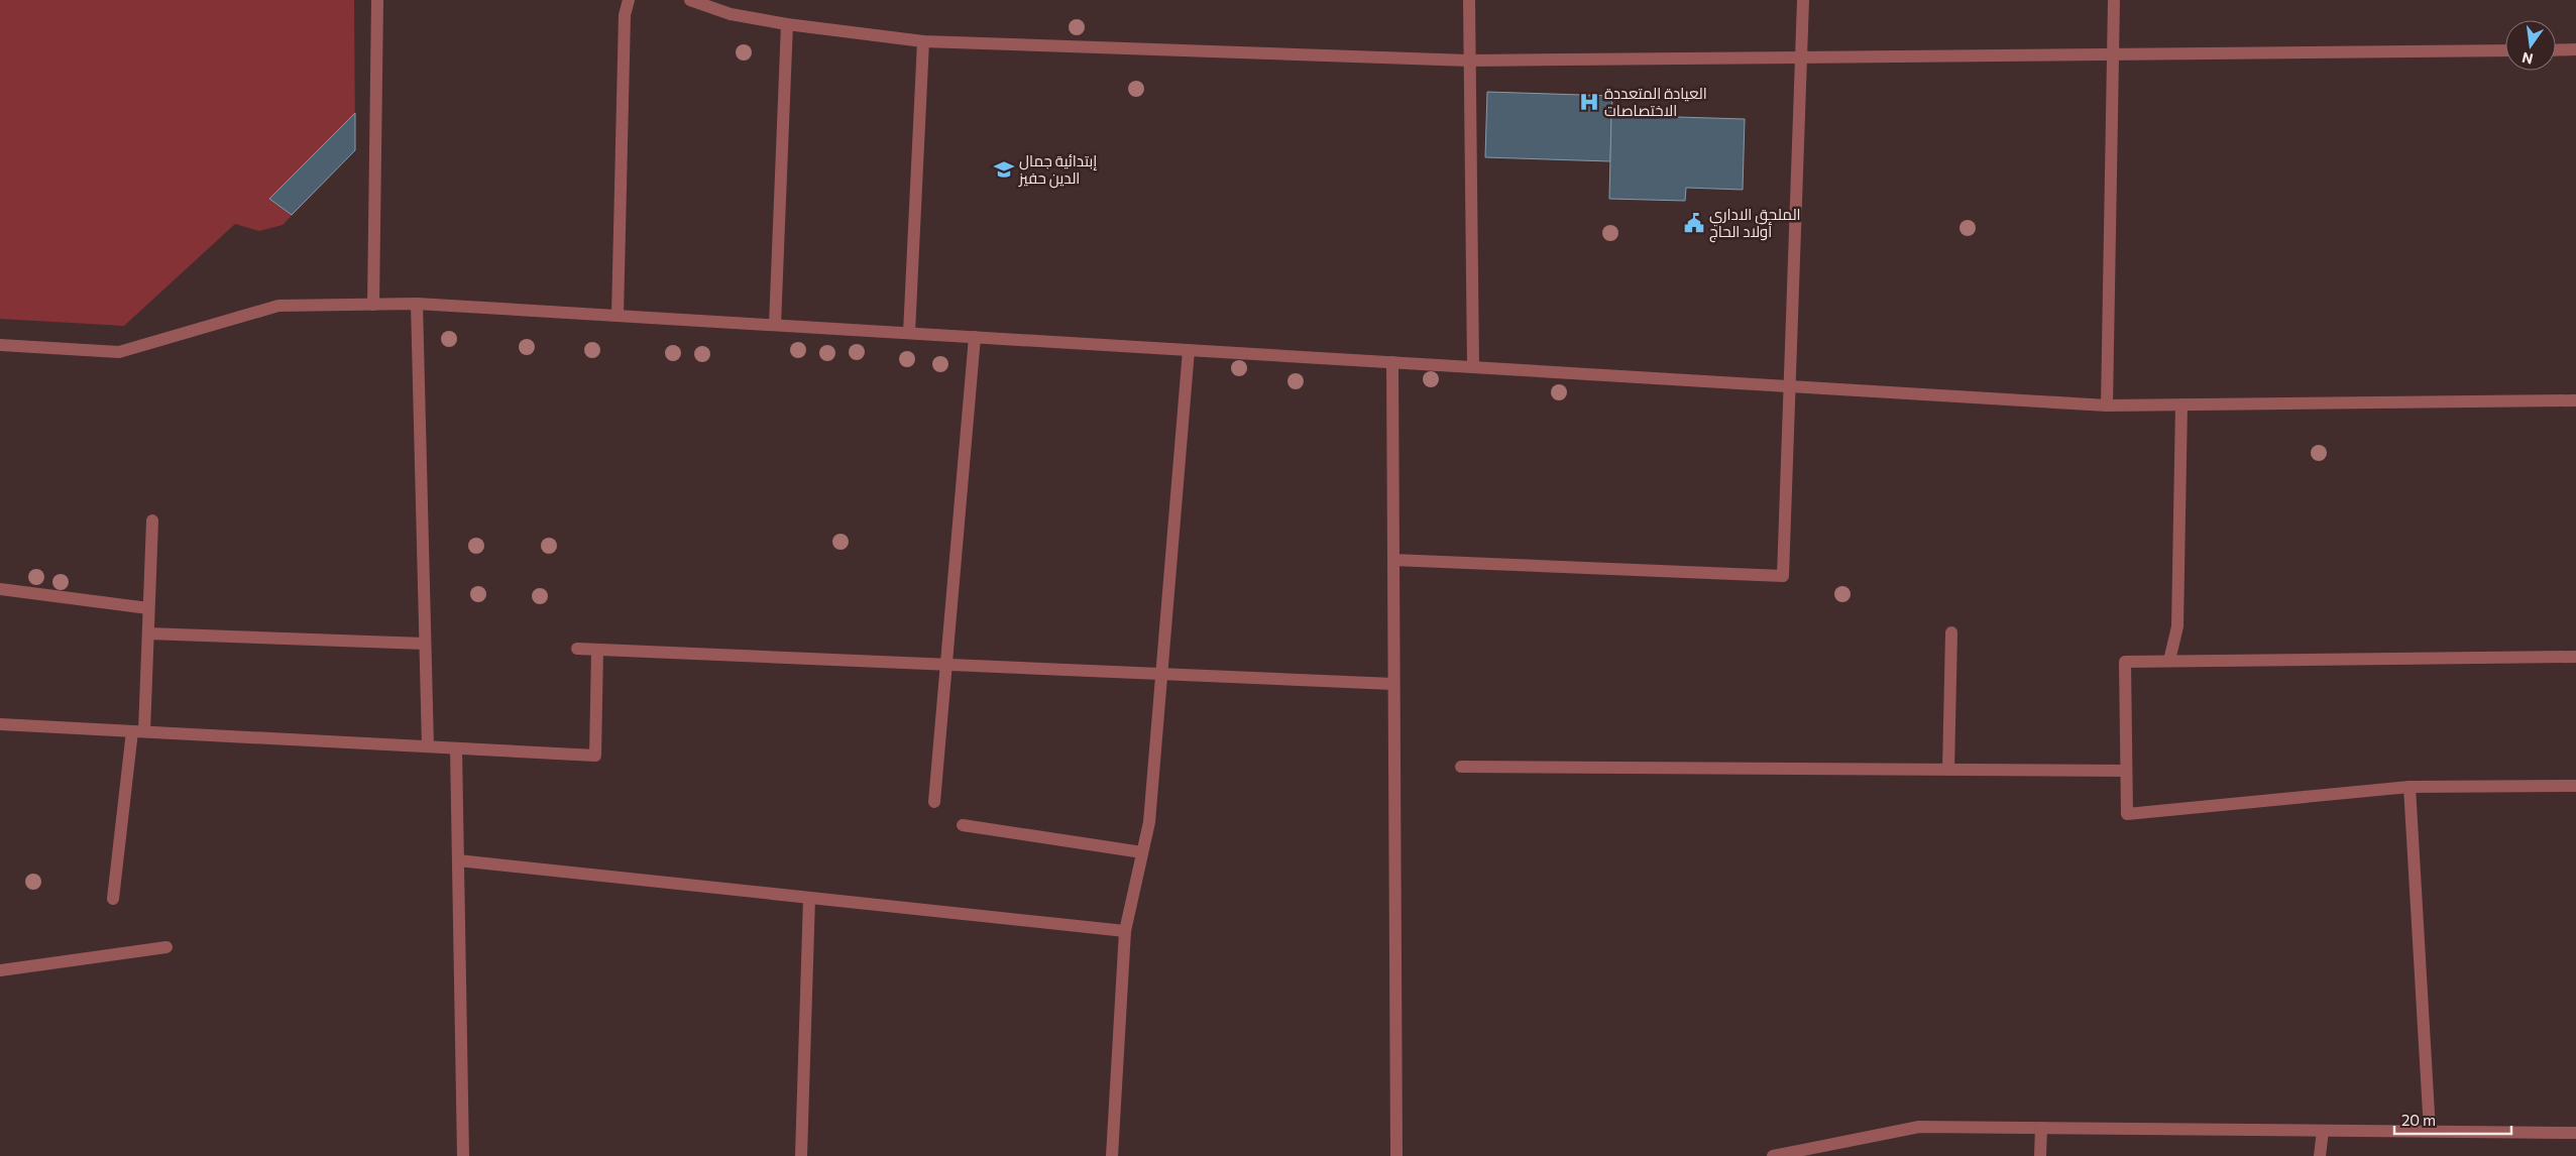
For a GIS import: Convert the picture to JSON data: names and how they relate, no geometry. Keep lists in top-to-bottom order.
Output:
{
  "places": {
    "hospital": ["العيادة المتعددة الاختصاصات"],
    "school or university": ["إبتدائية جمال الدين حفيز"],
    "public building": ["الملحق الاداري أولاد الحاج"]
  },
  "scale_bar": "20 m",
  "north": "bottom"
}
